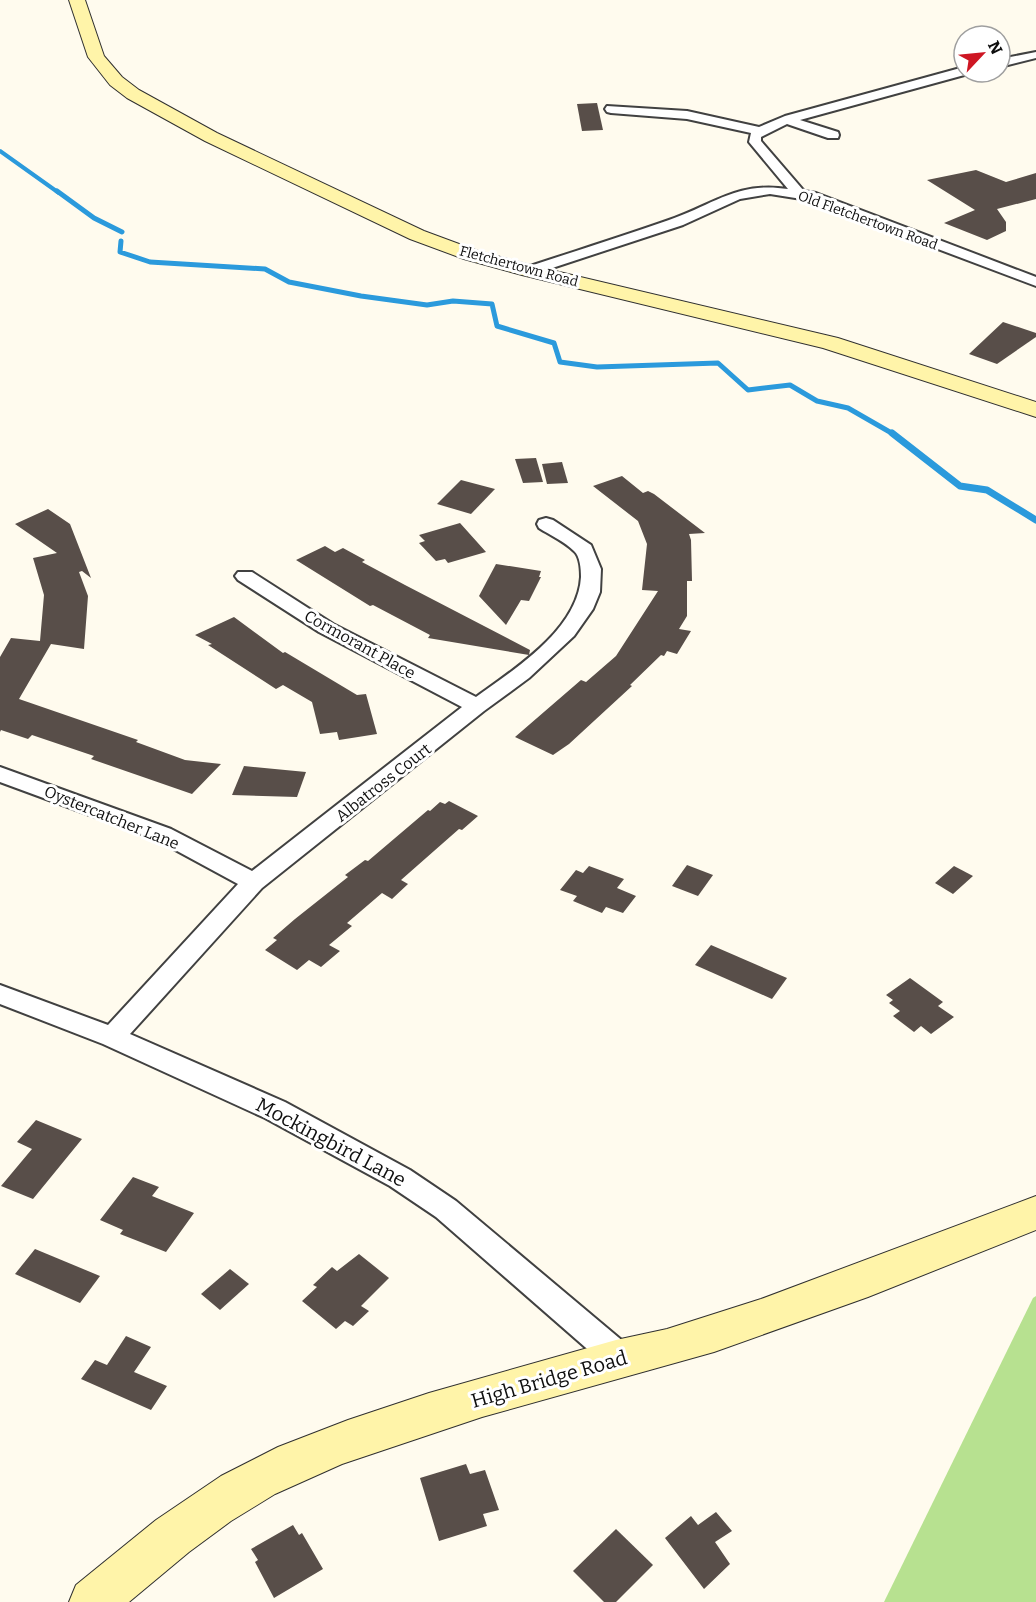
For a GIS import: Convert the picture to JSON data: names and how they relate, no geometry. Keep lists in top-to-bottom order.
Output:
{
  "streets": {
    "street": [
      "Old Fletchertown Road",
      "Fletchertown Road",
      "Cormorant Place",
      "Albatross Court",
      "Oystercatcher Lane",
      "Mockingbird Lane",
      "High Bridge Road"
    ]
  },
  "crossings": [
    ["Old Fletchertown Road", "Fletchertown Road"],
    ["Cormorant Place", "Albatross Court"],
    ["Albatross Court", "Oystercatcher Lane"],
    ["Albatross Court", "Mockingbird Lane"],
    ["Mockingbird Lane", "High Bridge Road"]
  ],
  "north": "top right"
}
